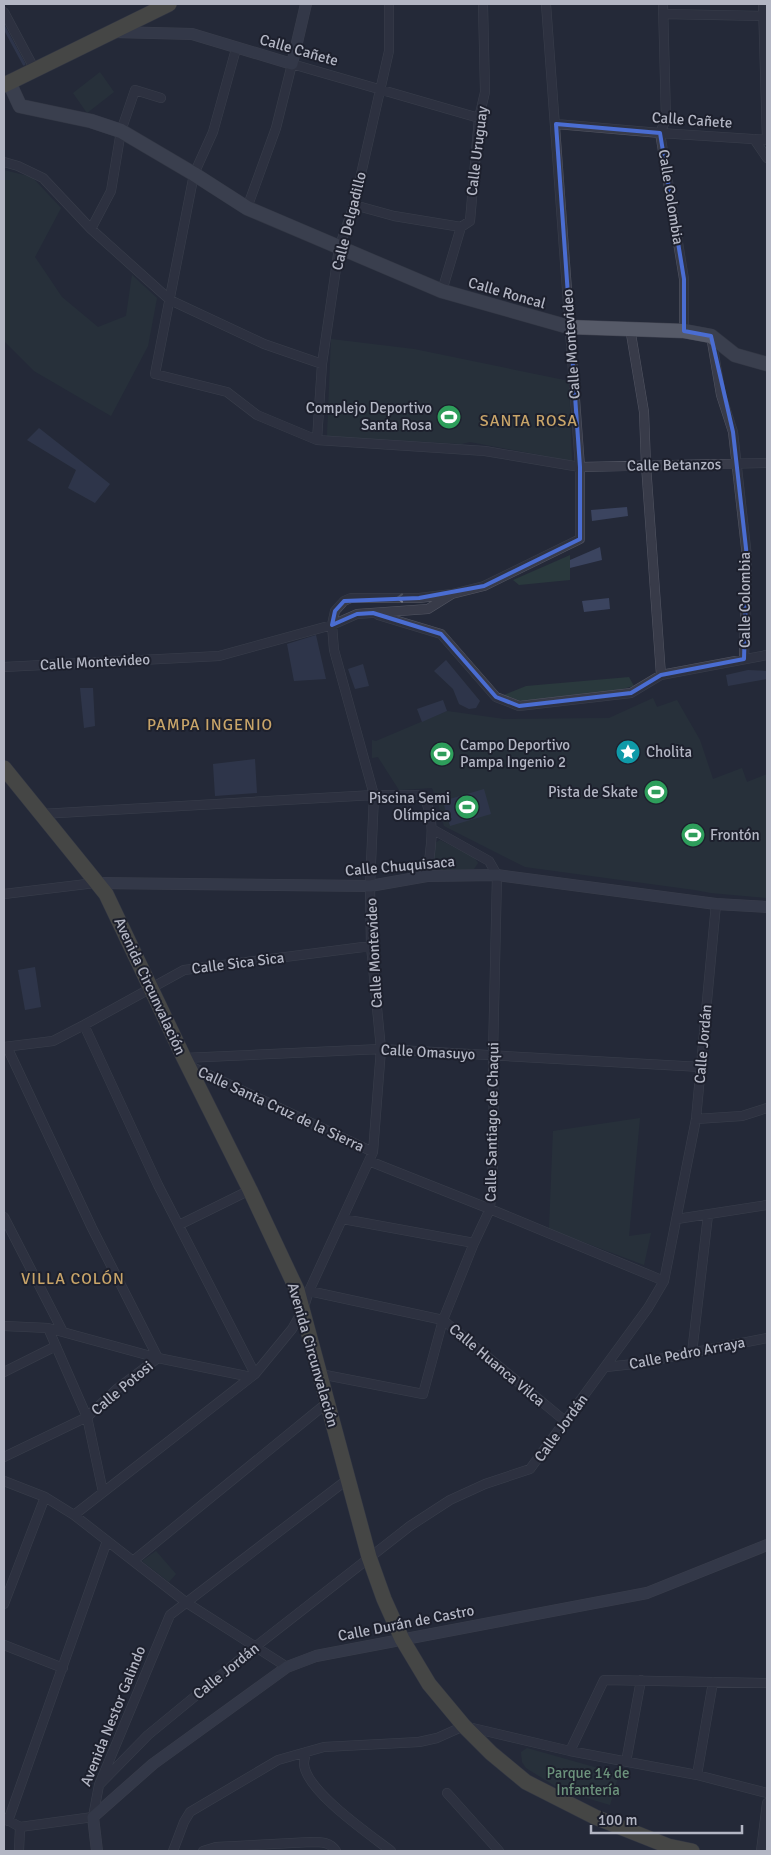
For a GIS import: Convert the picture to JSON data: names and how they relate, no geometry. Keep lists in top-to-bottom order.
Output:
{
  "streets": {
    "highway": ["Avenida Circunvalación"],
    "main road": [
      "Calle Cañete",
      "Calle Roncal",
      "Calle Chuquisaca",
      "Calle Durán de Castro",
      "Avenida Nestor Galindo"
    ],
    "street": [
      "Calle Uruguay",
      "Calle Colombia",
      "Calle Delgadillo",
      "Calle Montevideo",
      "Calle Betanzos",
      "Calle Sica Sica",
      "Calle Jordán",
      "Calle Omasuyo",
      "Calle Santa Cruz de la Sierra",
      "Calle Santiago de Chaqui",
      "Calle Pedro Arraya",
      "Calle Huanca Vilca",
      "Calle Potosi"
    ]
  },
  "crossings": [
    ["Calle Cañete", "Calle Uruguay"],
    ["Calle Cañete", "Calle Colombia"],
    ["Calle Cañete", "Calle Delgadillo"],
    ["Calle Cañete", "Calle Montevideo"],
    ["Calle Uruguay", "Calle Roncal"],
    ["Calle Colombia", "Calle Roncal"],
    ["Calle Colombia", "Calle Betanzos"],
    ["Calle Delgadillo", "Calle Roncal"],
    ["Calle Delgadillo", "Calle Betanzos"],
    ["Calle Roncal", "Calle Montevideo"],
    ["Calle Montevideo", "Calle Betanzos"],
    ["Calle Montevideo", "Calle Chuquisaca"],
    ["Calle Montevideo", "Calle Sica Sica"],
    ["Calle Montevideo", "Avenida Circunvalación"],
    ["Calle Montevideo", "Calle Omasuyo"],
    ["Calle Montevideo", "Calle Santa Cruz de la Sierra"],
    ["Calle Montevideo", "Calle Huanca Vilca"],
    ["Calle Chuquisaca", "Avenida Circunvalación"],
    ["Calle Chuquisaca", "Calle Jordán"],
    ["Calle Chuquisaca", "Calle Santiago de Chaqui"],
    ["Calle Sica Sica", "Avenida Circunvalación"],
    ["Avenida Circunvalación", "Calle Jordán"],
    ["Avenida Circunvalación", "Calle Omasuyo"],
    ["Avenida Circunvalación", "Calle Santa Cruz de la Sierra"],
    ["Avenida Circunvalación", "Calle Santiago de Chaqui"],
    ["Avenida Circunvalación", "Calle Durán de Castro"],
    ["Avenida Circunvalación", "Avenida Nestor Galindo"],
    ["Calle Jordán", "Calle Omasuyo"],
    ["Calle Jordán", "Calle Santa Cruz de la Sierra"],
    ["Calle Jordán", "Calle Pedro Arraya"],
    ["Calle Jordán", "Calle Huanca Vilca"],
    ["Calle Jordán", "Avenida Nestor Galindo"],
    ["Calle Omasuyo", "Calle Santa Cruz de la Sierra"],
    ["Calle Omasuyo", "Calle Santiago de Chaqui"],
    ["Calle Santa Cruz de la Sierra", "Calle Santiago de Chaqui"],
    ["Calle Santiago de Chaqui", "Calle Huanca Vilca"],
    ["Calle Durán de Castro", "Avenida Nestor Galindo"]
  ],
  "districts": ["SANTA ROSA", "PAMPA INGENIO", "VILLA COLÓN"],
  "parks": ["Parque 14 de Infantería"],
  "places": {
    "sports": [
      "Complejo Deportivo Santa Rosa",
      "Campo Deportivo Pampa Ingenio 2",
      "Pista de Skate",
      "Piscina Semi Olímpica",
      "Frontón"
    ],
    "place": ["Cholita"]
  },
  "scale_bar": "100 m"
}
